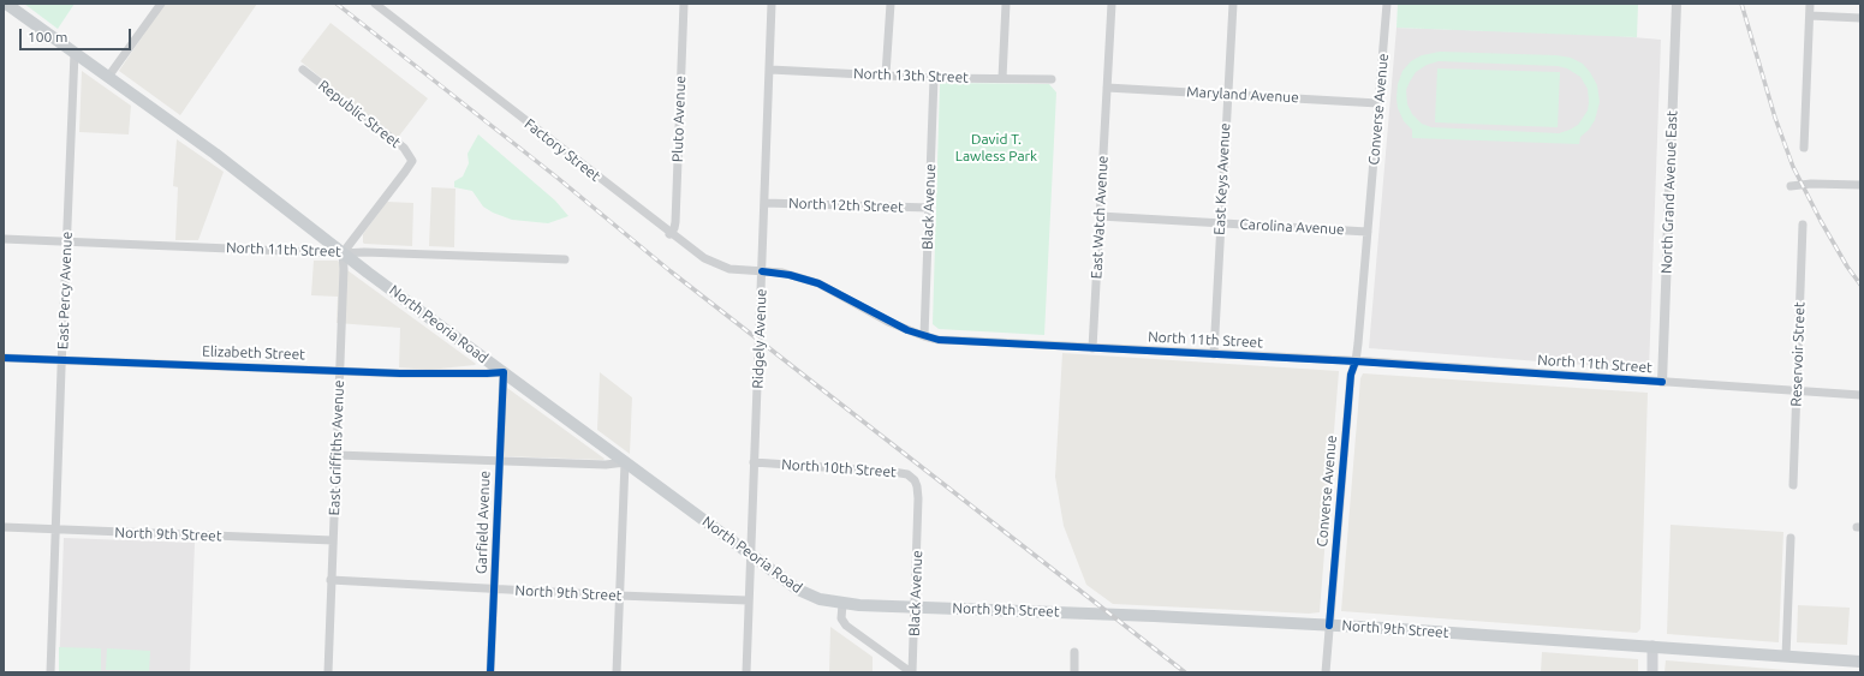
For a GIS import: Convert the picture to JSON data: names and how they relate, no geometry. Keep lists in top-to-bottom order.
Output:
{
  "streets": {
    "main road": ["North Peoria Road", "North 9th Street"],
    "street": [
      "North 13th Street",
      "Maryland Avenue",
      "Converse Avenue",
      "Republic Street",
      "Pluto Avenue",
      "Factory Street",
      "East Keys Avenue",
      "North Grand Avenue East",
      "North 12th Street",
      "Black Avenue",
      "East Watch Avenue",
      "Carolina Avenue",
      "North 11th Street",
      "East Percy Avenue",
      "Ridgely Avenue",
      "Elizabeth Street",
      "Reservoir Street",
      "East Griffiths Avenue",
      "North 10th Street",
      "Garfield Avenue"
    ]
  },
  "crossings": [
    ["North 13th Street", "Black Avenue"],
    ["North 13th Street", "Ridgely Avenue"],
    ["Maryland Avenue", "Converse Avenue"],
    ["Maryland Avenue", "East Keys Avenue"],
    ["Maryland Avenue", "East Watch Avenue"],
    ["Converse Avenue", "Carolina Avenue"],
    ["Converse Avenue", "North 11th Street"],
    ["Converse Avenue", "North 9th Street"],
    ["Republic Street", "North 11th Street"],
    ["Republic Street", "North Peoria Road"],
    ["Republic Street", "East Griffiths Avenue"],
    ["Pluto Avenue", "Factory Street"],
    ["Factory Street", "North 11th Street"],
    ["Factory Street", "Ridgely Avenue"],
    ["East Keys Avenue", "Carolina Avenue"],
    ["East Keys Avenue", "North 11th Street"],
    ["North Grand Avenue East", "North 11th Street"],
    ["North 12th Street", "Black Avenue"],
    ["North 12th Street", "Ridgely Avenue"],
    ["Black Avenue", "North 11th Street"],
    ["Black Avenue", "North 10th Street"],
    ["Black Avenue", "North 9th Street"],
    ["East Watch Avenue", "Carolina Avenue"],
    ["East Watch Avenue", "North 11th Street"],
    ["North 11th Street", "East Percy Avenue"],
    ["North 11th Street", "North Peoria Road"],
    ["North 11th Street", "Ridgely Avenue"],
    ["North 11th Street", "Reservoir Street"],
    ["North 11th Street", "East Griffiths Avenue"],
    ["East Percy Avenue", "North Peoria Road"],
    ["East Percy Avenue", "Elizabeth Street"],
    ["East Percy Avenue", "North 9th Street"],
    ["North Peoria Road", "Ridgely Avenue"],
    ["North Peoria Road", "Elizabeth Street"],
    ["North Peoria Road", "East Griffiths Avenue"],
    ["North Peoria Road", "Garfield Avenue"],
    ["North Peoria Road", "North 9th Street"],
    ["Ridgely Avenue", "North 10th Street"],
    ["Ridgely Avenue", "North 9th Street"],
    ["Elizabeth Street", "East Griffiths Avenue"],
    ["Elizabeth Street", "Garfield Avenue"],
    ["East Griffiths Avenue", "North 9th Street"],
    ["Garfield Avenue", "North 9th Street"]
  ],
  "parks": ["David T. Lawless Park"],
  "scale_bar": "100 m"
}
